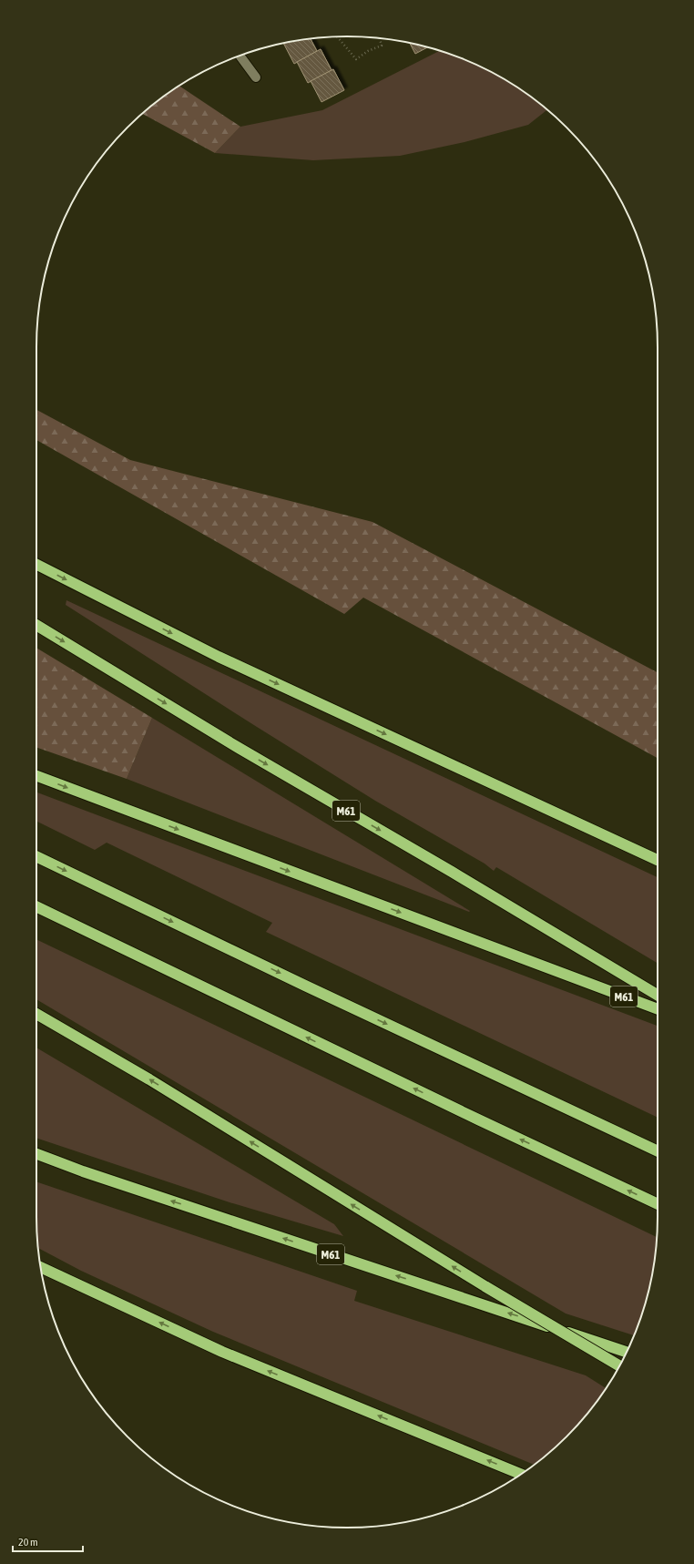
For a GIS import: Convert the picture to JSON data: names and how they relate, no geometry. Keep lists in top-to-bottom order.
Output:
{
  "streets": {
    "highway": ["M61"]
  },
  "scale_bar": "20 m"
}
